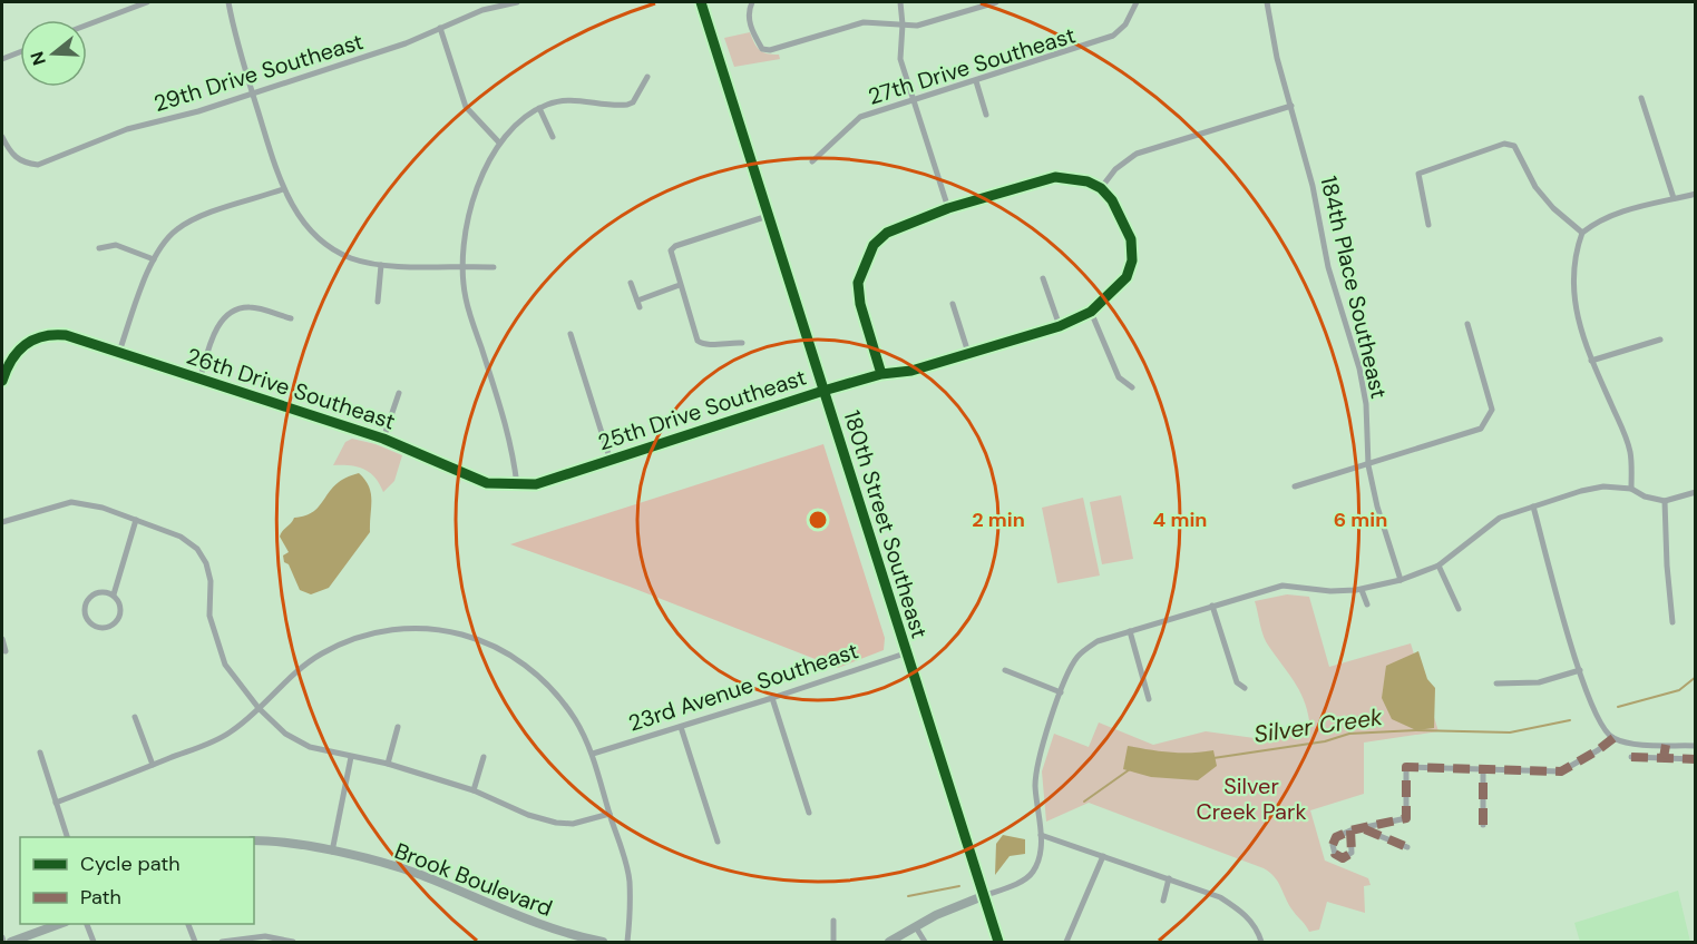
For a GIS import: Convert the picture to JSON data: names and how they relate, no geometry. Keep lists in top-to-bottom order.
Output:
{
  "streets": {
    "street": [
      "27th Drive Southeast",
      "29th Drive Southeast",
      "184th Place Southeast",
      "26th Drive Southeast",
      "25th Drive Southeast",
      "180th Street Southeast",
      "23rd Avenue Southeast",
      "Brook Boulevard"
    ]
  },
  "crossings": [
    ["26th Drive Southeast", "25th Drive Southeast"],
    ["25th Drive Southeast", "180th Street Southeast"],
    ["180th Street Southeast", "23rd Avenue Southeast"]
  ],
  "water": ["Silver Creek"],
  "parks": ["Silver Creek Park"],
  "legend": ["Cycle path", "Path"],
  "north": "left",
  "rings": ["2 min", "4 min", "6 min"]
}
